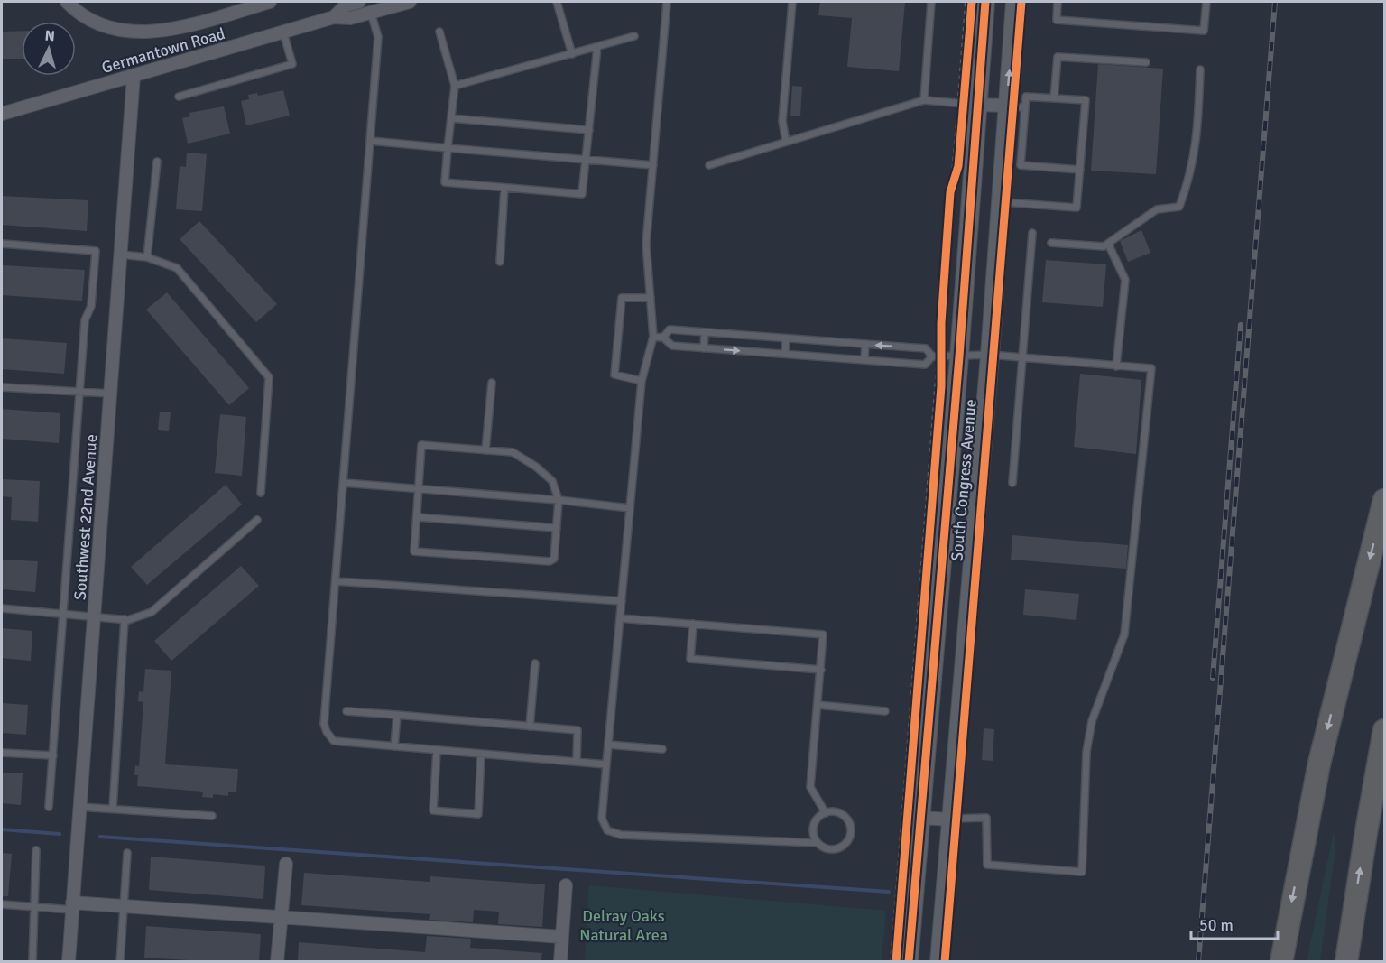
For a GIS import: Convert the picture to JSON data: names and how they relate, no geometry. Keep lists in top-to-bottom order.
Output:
{
  "streets": {
    "main road": ["South Congress Avenue"],
    "street": ["Germantown Road", "Southwest 22nd Avenue"]
  },
  "crossings": [
    ["Germantown Road", "Southwest 22nd Avenue"]
  ],
  "parks": ["Delray Oaks Natural Area"],
  "scale_bar": "50 m",
  "north": "top"
}
